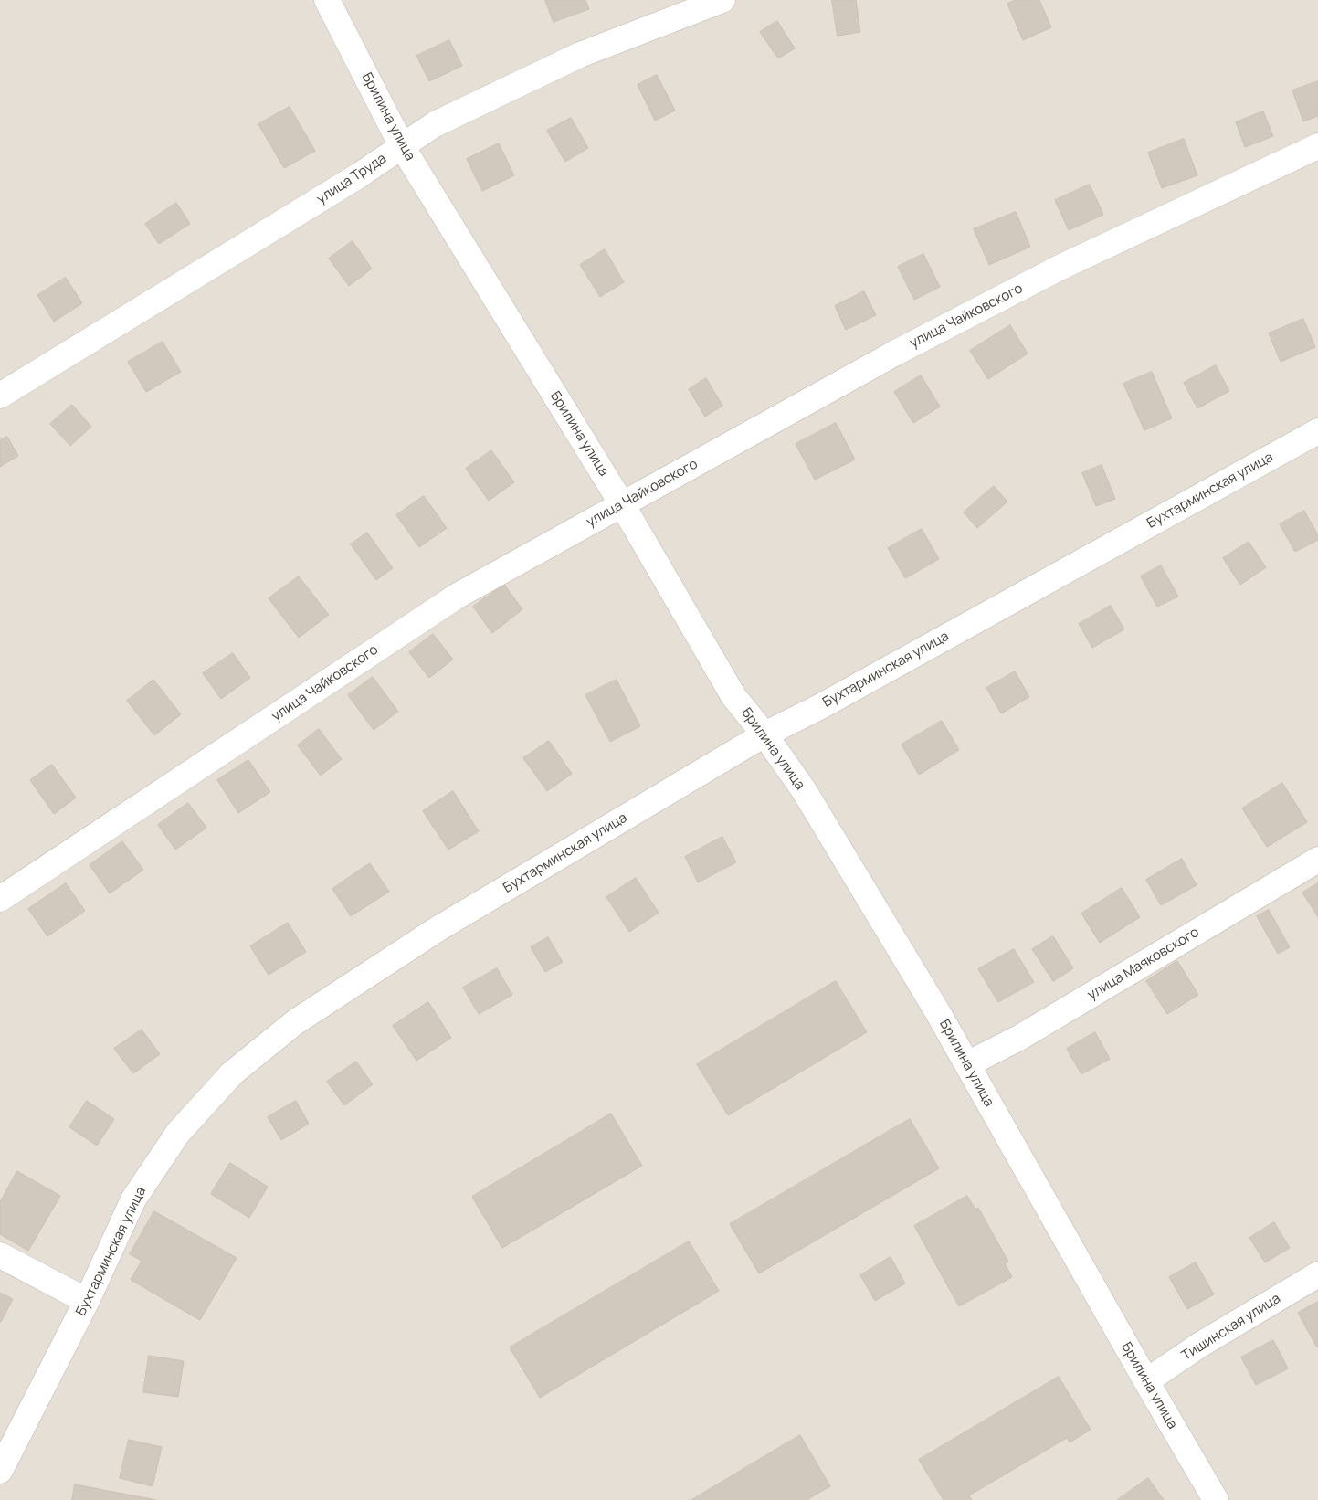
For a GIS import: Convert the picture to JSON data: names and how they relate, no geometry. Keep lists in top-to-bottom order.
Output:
{
  "streets": {
    "street": [
      "Брилина улица",
      "улица Труда",
      "улица Чайковского",
      "Бухтарминская улица",
      "улица Маяковского",
      "Тишинская улица"
    ]
  },
  "crossings": [
    ["Брилина улица", "улица Труда"],
    ["Брилина улица", "улица Чайковского"],
    ["Брилина улица", "Бухтарминская улица"],
    ["Брилина улица", "улица Маяковского"],
    ["Брилина улица", "Тишинская улица"]
  ]
}
